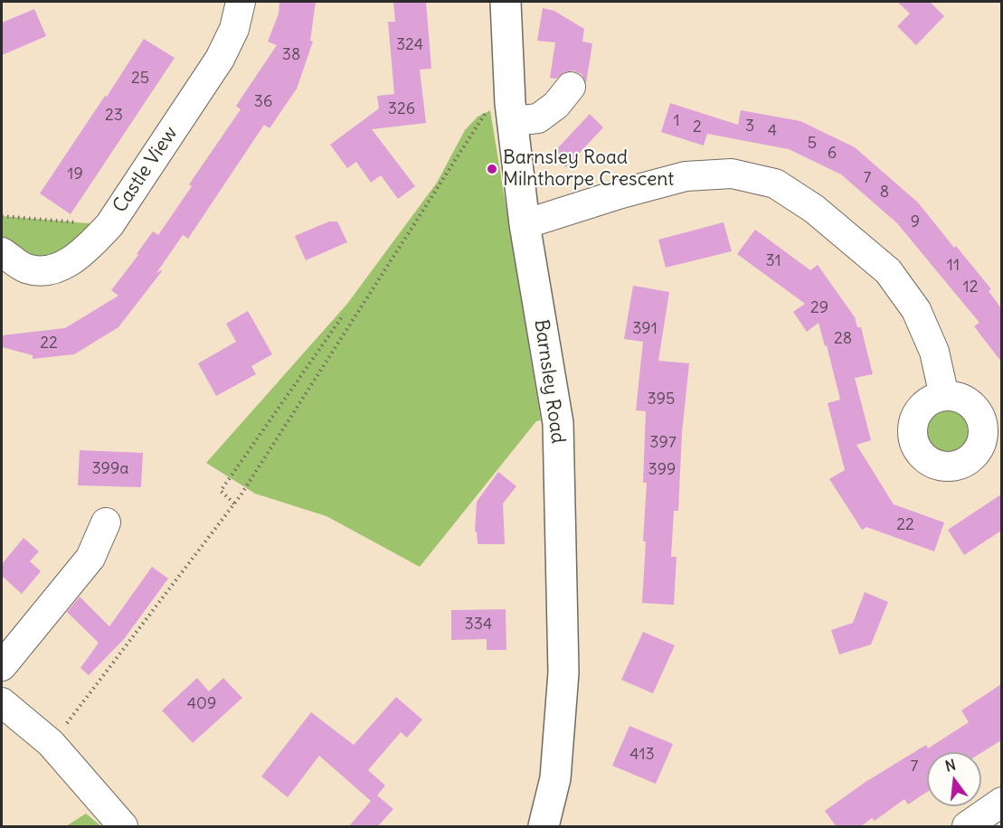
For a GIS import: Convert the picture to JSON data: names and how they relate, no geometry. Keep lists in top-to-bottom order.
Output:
{
  "streets": {
    "main road": ["Barnsley Road"],
    "street": ["Castle View"]
  },
  "places": ["Barnsley Road Milnthorpe Crescent"],
  "house_numbers": [
    "324",
    "38",
    "25",
    "36",
    "326",
    "23",
    "1",
    "3",
    "2",
    "4",
    "5",
    "6",
    "19",
    "7",
    "8",
    "9",
    "31",
    "11",
    "12",
    "29",
    "391",
    "28",
    "22",
    "395",
    "397",
    "399a",
    "399",
    "22",
    "334",
    "409",
    "413",
    "7"
  ],
  "north": "top"
}
